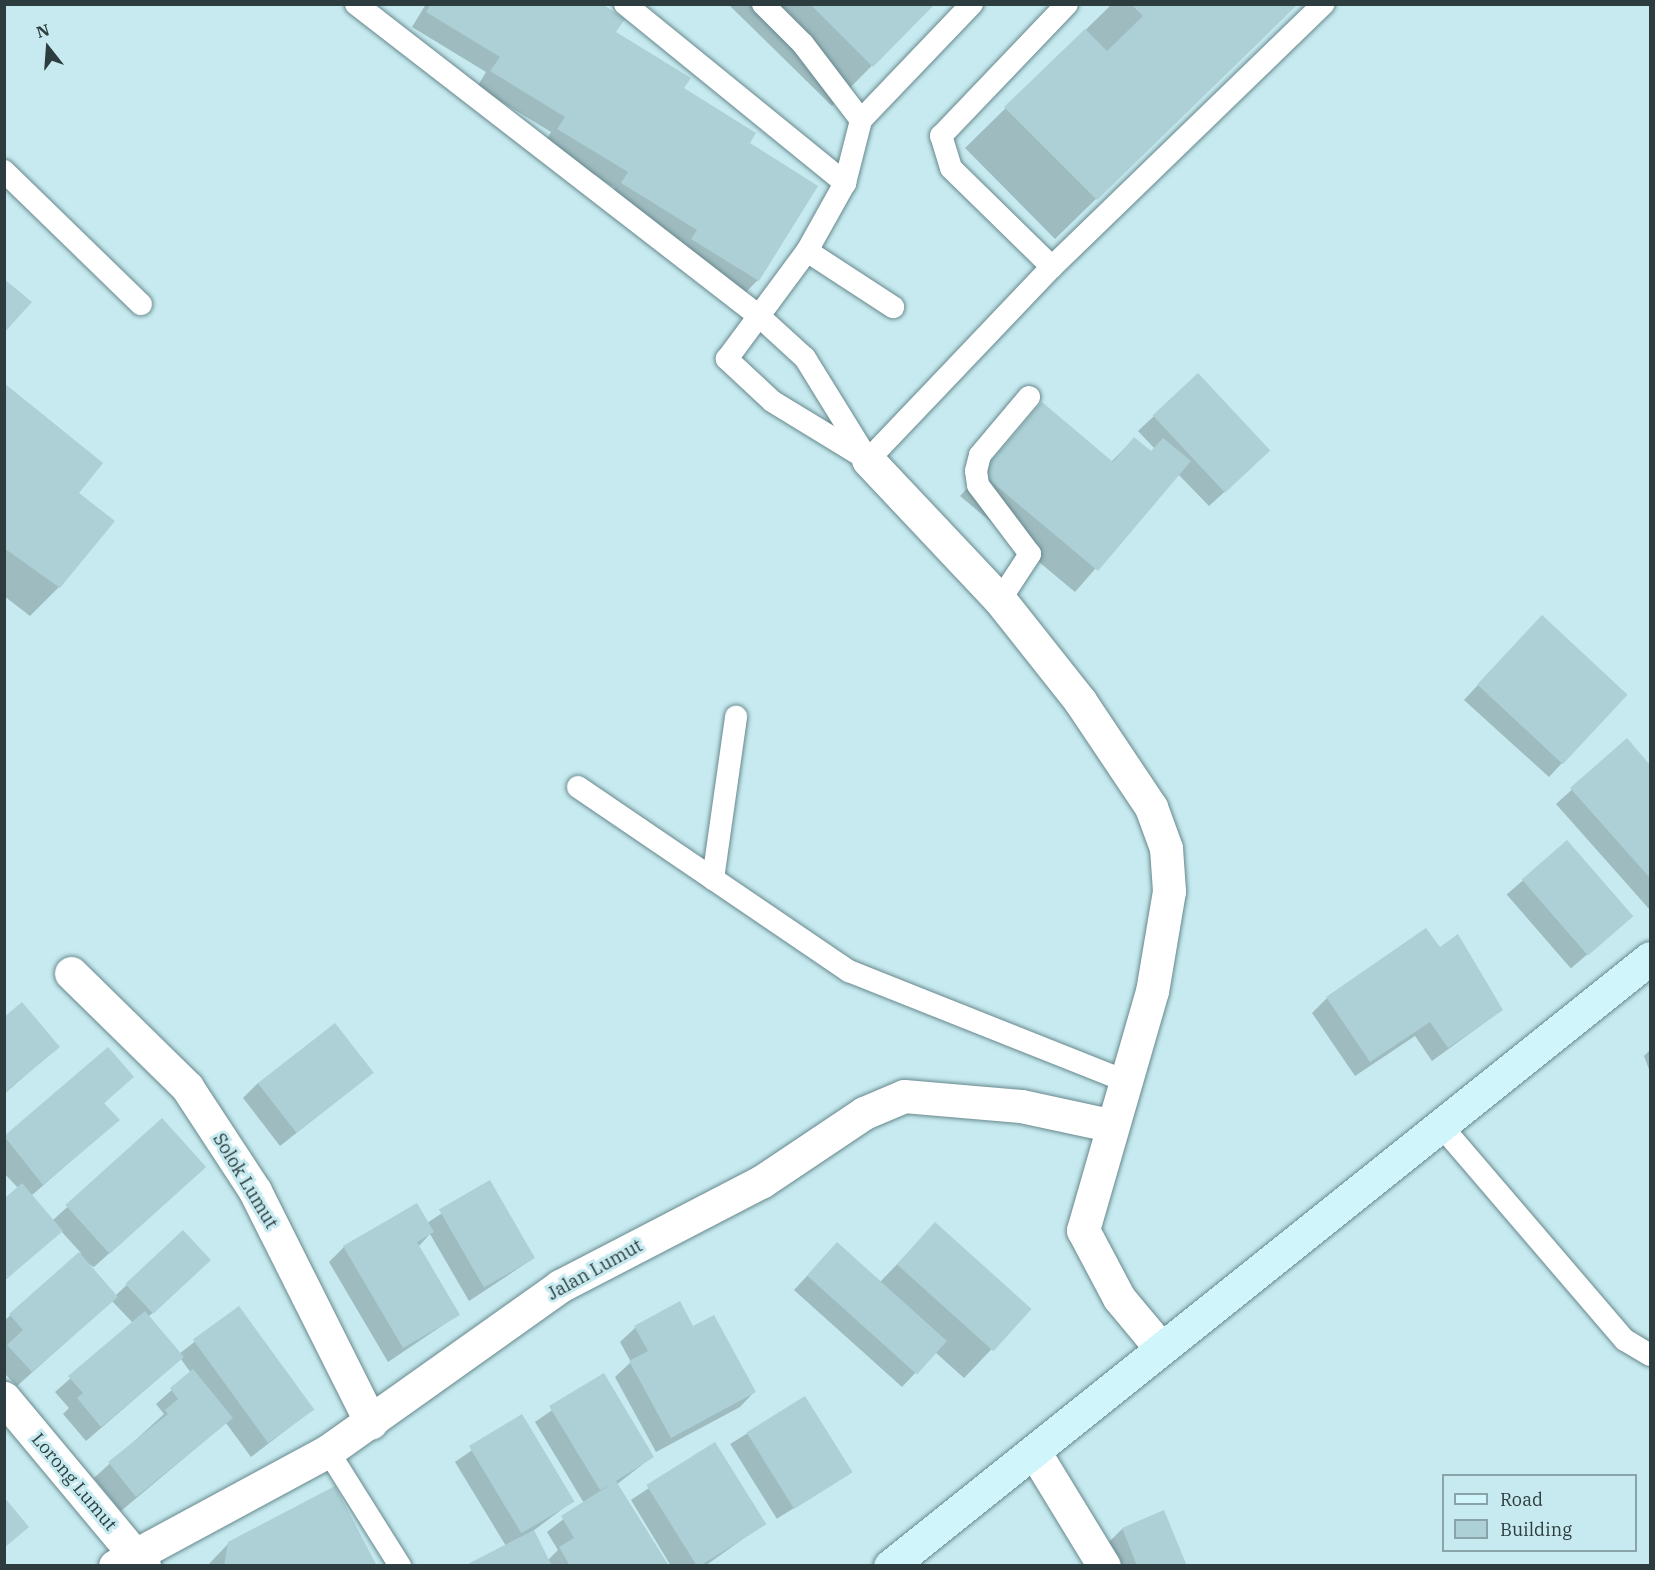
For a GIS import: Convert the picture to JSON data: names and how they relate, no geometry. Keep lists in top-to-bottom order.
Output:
{
  "streets": {
    "street": ["Solok Lumut", "Jalan Lumut", "Lorong Lumut"]
  },
  "crossings": [
    ["Solok Lumut", "Jalan Lumut"],
    ["Jalan Lumut", "Lorong Lumut"]
  ],
  "legend": ["Road", "Building"],
  "north": "top"
}
